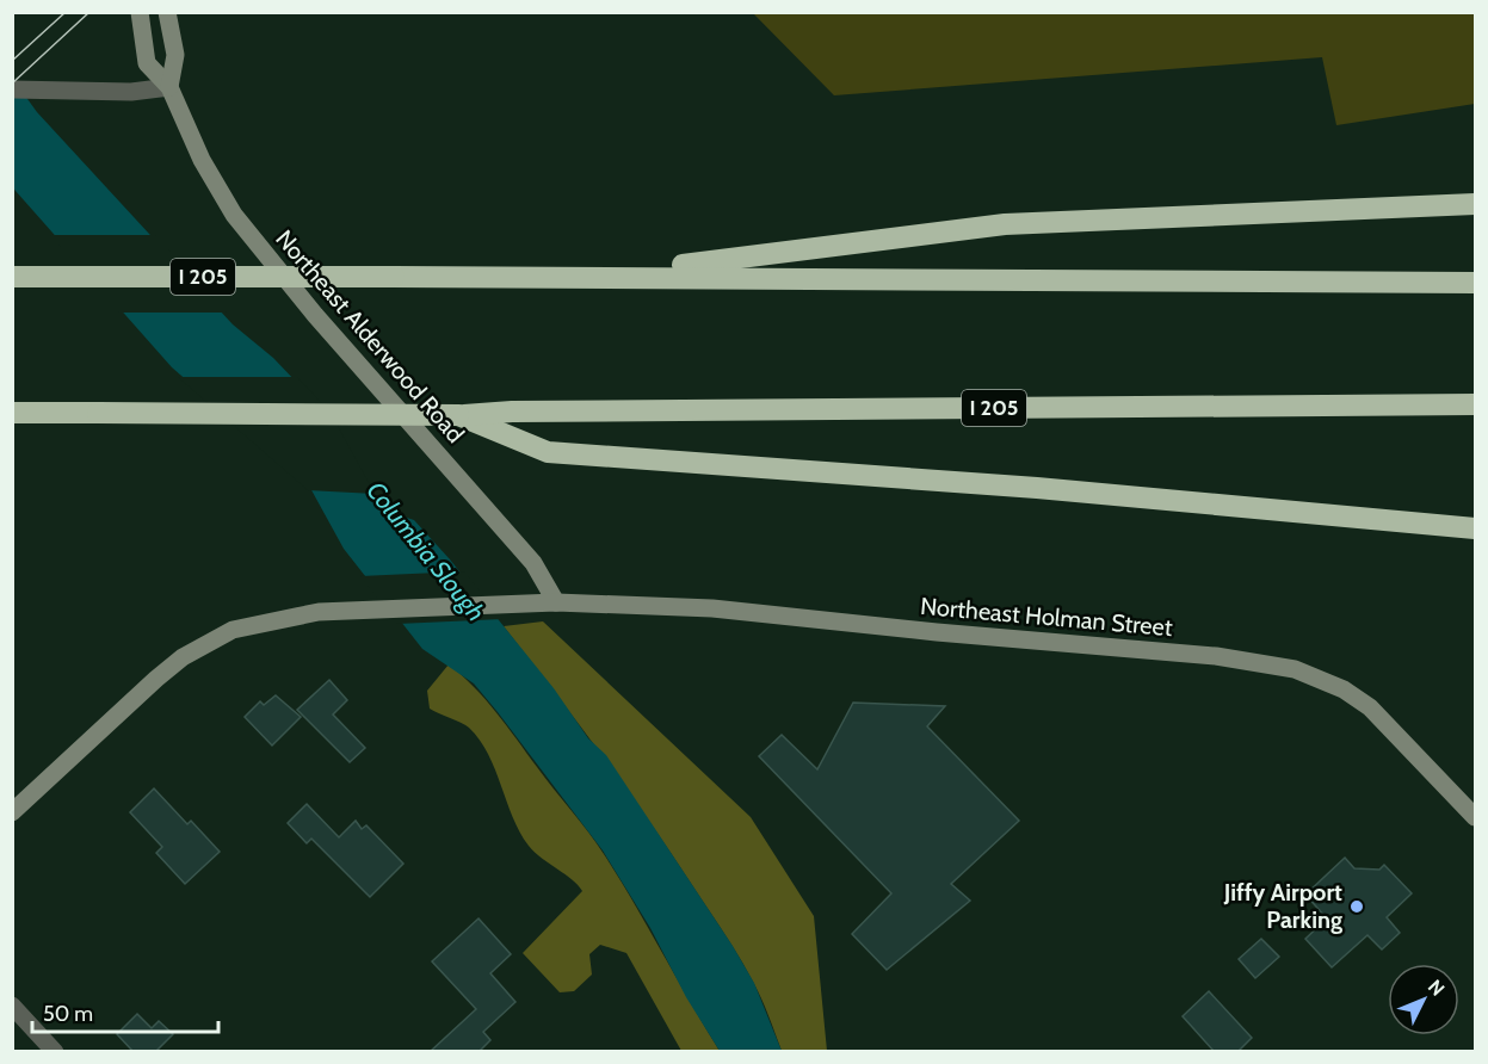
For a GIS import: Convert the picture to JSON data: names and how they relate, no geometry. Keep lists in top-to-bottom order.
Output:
{
  "streets": {
    "highway": ["I 205"],
    "street": ["Northeast Alderwood Road", "Northeast Holman Street"]
  },
  "crossings": [
    ["Northeast Alderwood Road", "Northeast Holman Street"]
  ],
  "water": ["Columbia Slough"],
  "places": ["Jiffy Airport Parking"],
  "scale_bar": "50 m",
  "north": "top right"
}
